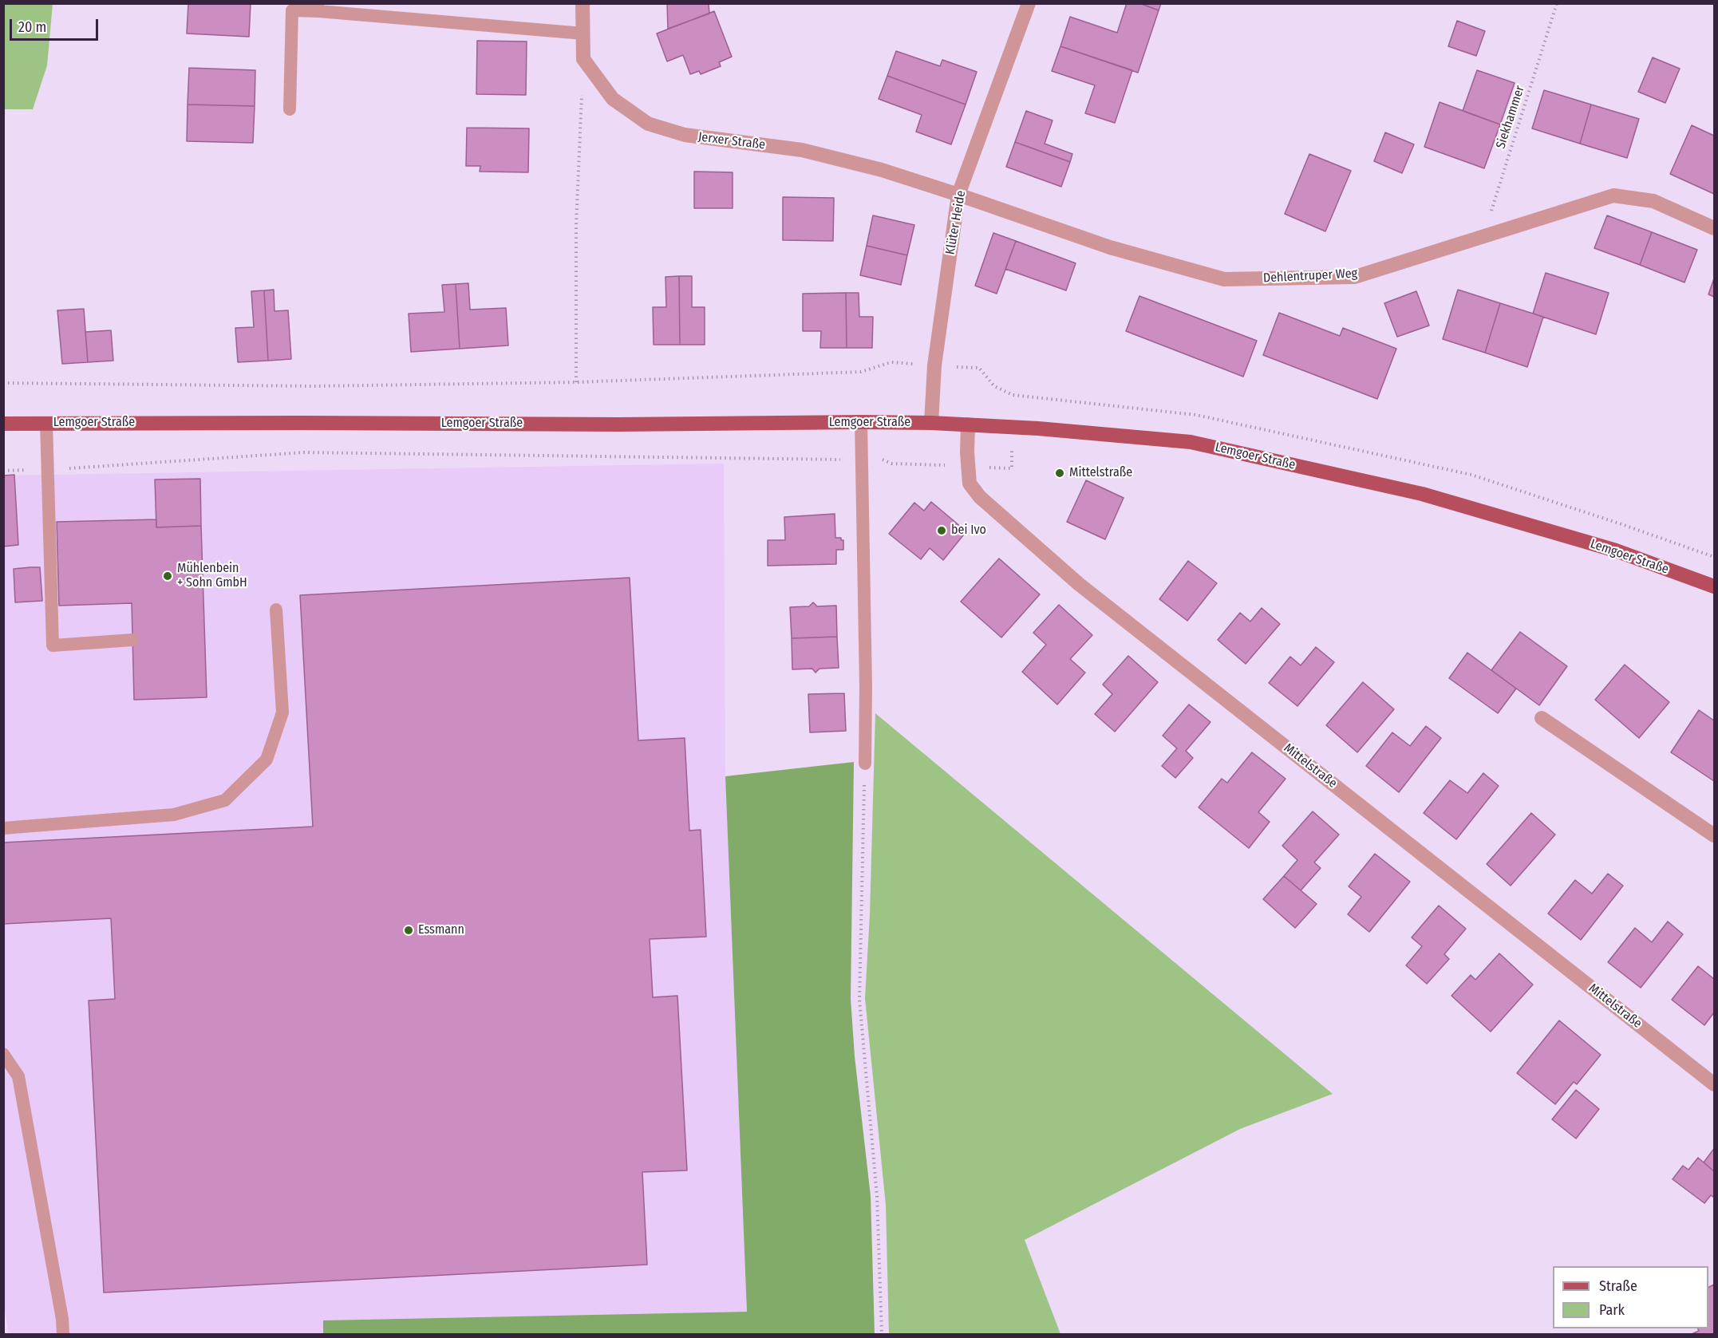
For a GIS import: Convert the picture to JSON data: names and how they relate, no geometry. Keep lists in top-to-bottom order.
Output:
{
  "streets": {
    "main road": ["Lemgoer Straße"],
    "street": [
      "Jerxer Straße",
      "Klüter Heide",
      "Dehlentruper Weg",
      "Mittelstraße"
    ],
    "path": ["Siekhammer"]
  },
  "crossings": [
    ["Siekhammer", "Dehlentruper Weg"],
    ["Jerxer Straße", "Klüter Heide"],
    ["Jerxer Straße", "Dehlentruper Weg"],
    ["Klüter Heide", "Dehlentruper Weg"],
    ["Klüter Heide", "Lemgoer Straße"],
    ["Lemgoer Straße", "Mittelstraße"]
  ],
  "places": [
    "Mittelstraße",
    "bei Ivo",
    "Mühlenbein + Sohn GmbH",
    "Essmann"
  ],
  "legend": ["Straße", "Park"],
  "scale_bar": "20 m"
}
